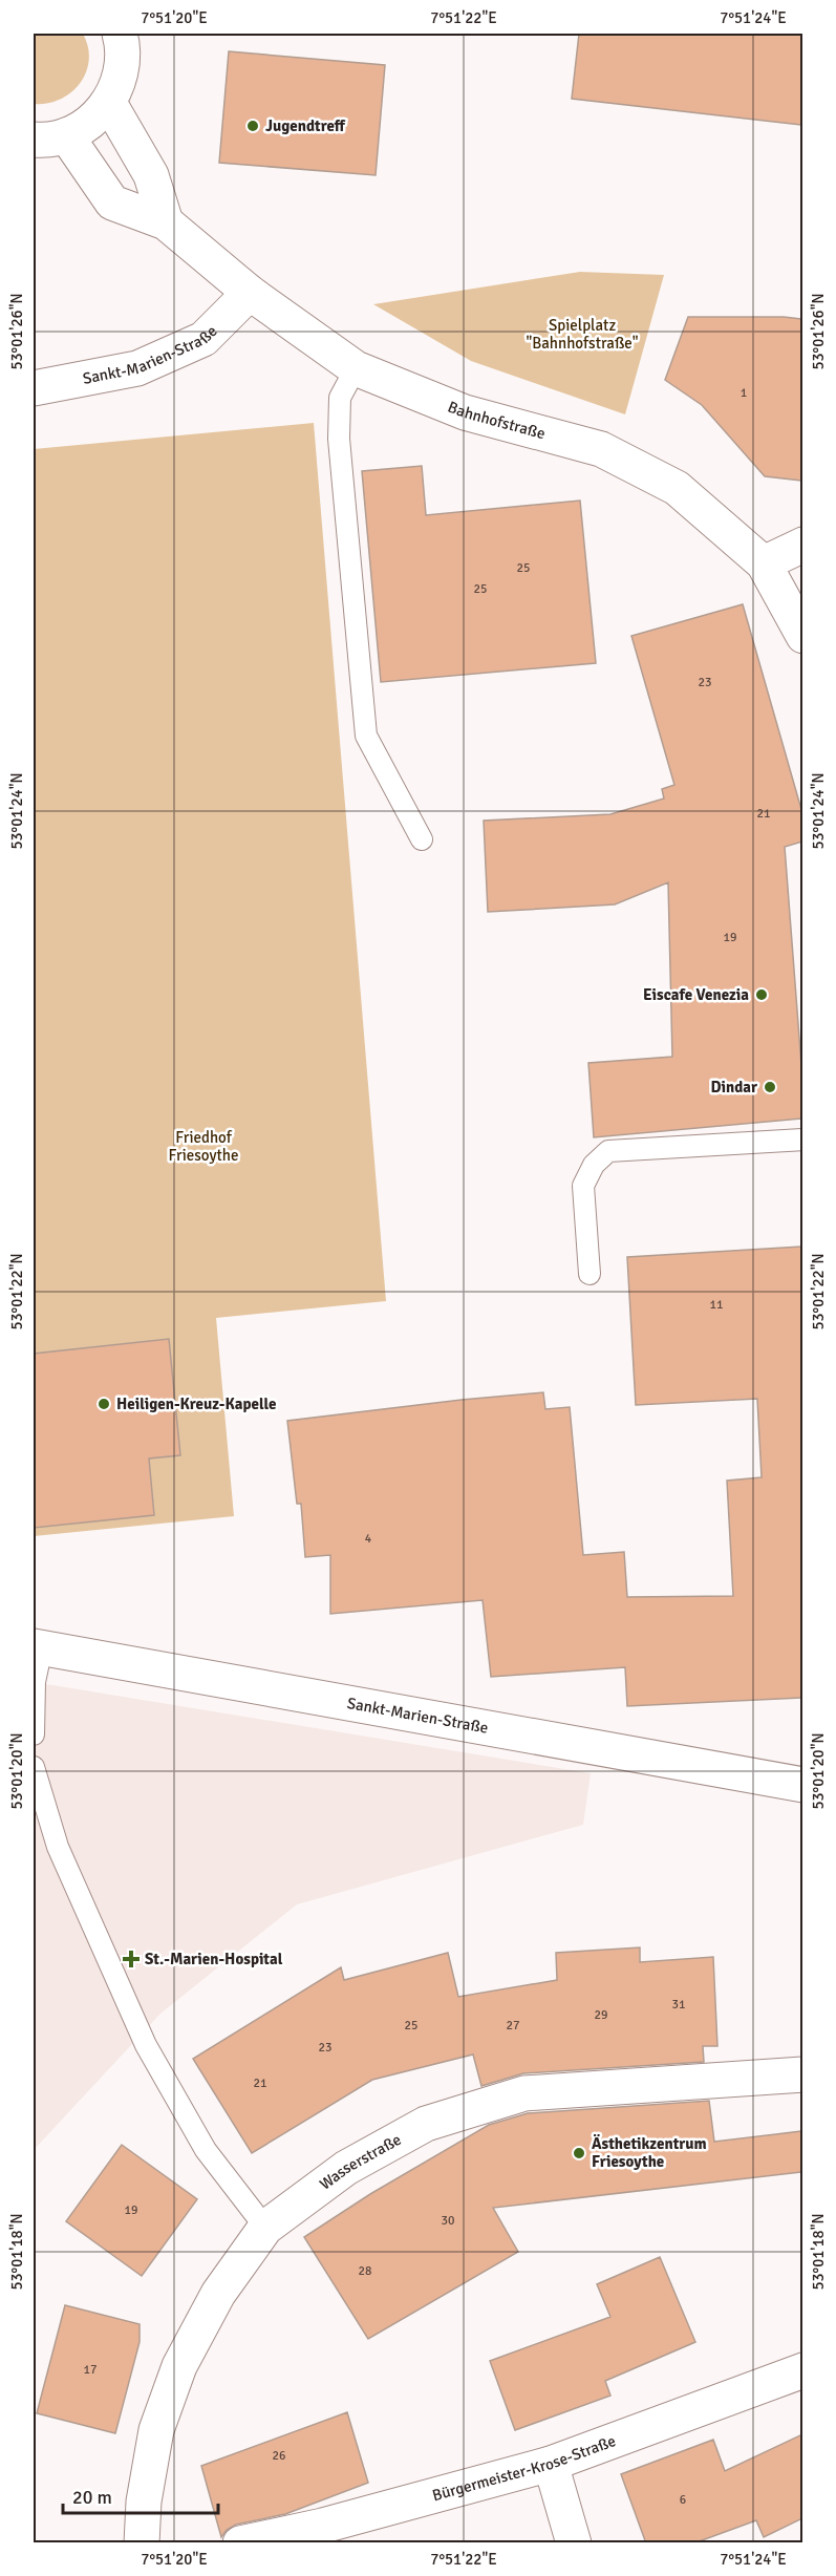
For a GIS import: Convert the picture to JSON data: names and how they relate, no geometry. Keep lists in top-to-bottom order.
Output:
{
  "streets": {
    "street": [
      "Sankt-Marien-Straße",
      "Bahnhofstraße",
      "Wasserstraße",
      "Bürgermeister-Krose-Straße"
    ]
  },
  "crossings": [
    ["Sankt-Marien-Straße", "Bahnhofstraße"]
  ],
  "parks": ["Spielplatz \"Bahnhofstraße\"", "Friedhof Friesoythe"],
  "places": {
    "other": [
      "Jugendtreff",
      "Eiscafe Venezia",
      "Dindar",
      "Heiligen-Kreuz-Kapelle",
      "Ästhetikzentrum Friesoythe"
    ],
    "health": ["St.-Marien-Hospital"]
  },
  "house_numbers": [
    "1",
    "25",
    "25",
    "23",
    "21",
    "19",
    "11",
    "4",
    "31",
    "29",
    "25",
    "27",
    "23",
    "21",
    "19",
    "30",
    "28",
    "17",
    "26",
    "6"
  ],
  "scale_bar": "20 m",
  "coordinates": [
    "7°51'20\"E",
    "7°51'22\"E",
    "7°51'24\"E",
    "53°01'26\"N",
    "53°01'24\"N",
    "53°01'22\"N",
    "53°01'20\"N",
    "53°01'18\"N"
  ]
}
